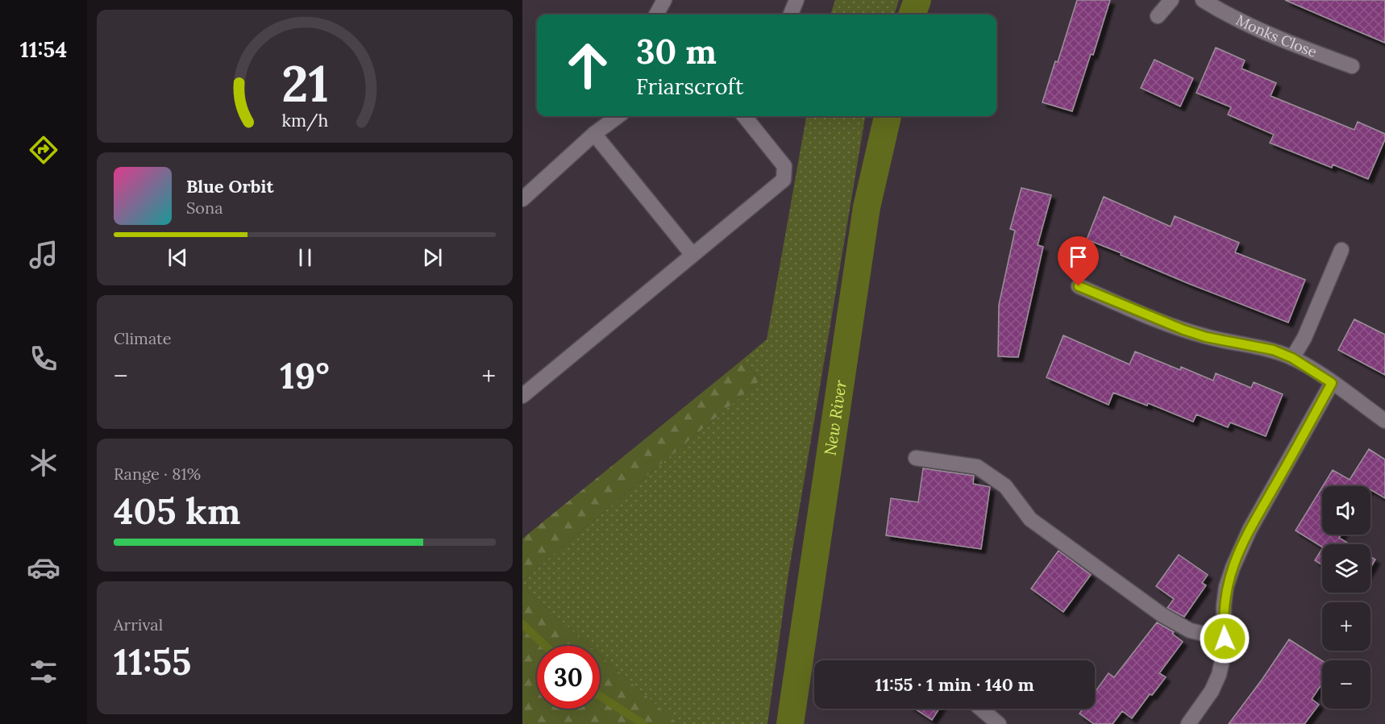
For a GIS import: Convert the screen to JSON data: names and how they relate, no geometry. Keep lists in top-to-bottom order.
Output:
{
  "streets": {
    "street": ["Monks Close"]
  },
  "water": ["New River"],
  "page": {
    "tabs": "11:54",
    "turn": ["30 m", "Friarscroft"],
    "song": ["Blue Orbit", "Sona"],
    "tile": [
      "Climate",
      ["Range · 81%", "405 km"],
      ["Arrival", "11:55"]
    ],
    "heat": ["−", "19°", "+"],
    "map_buttons": ["+", "−"],
    "limit": "30",
    "trip": "11:55 · 1 min · 140 m",
    "gauge": ["21", "km/h"]
  }
}
